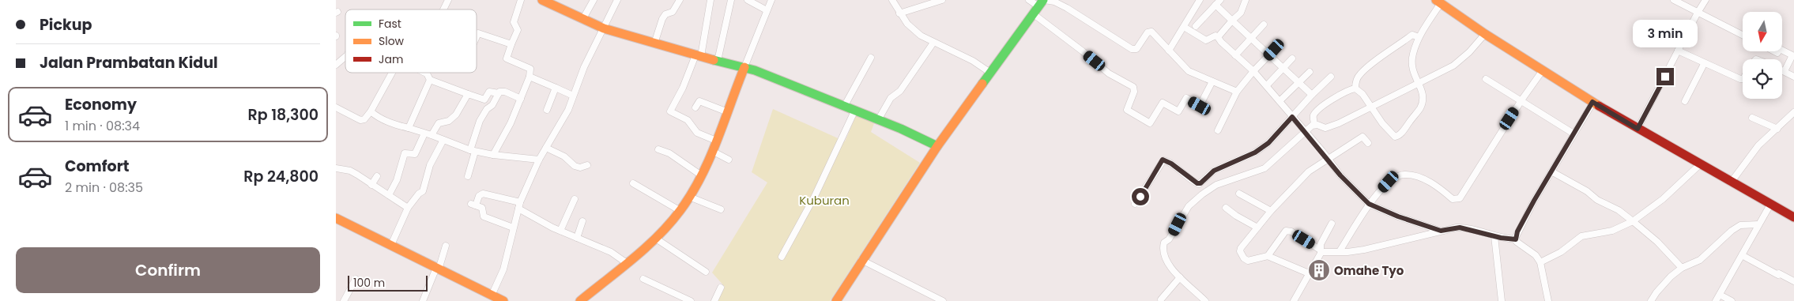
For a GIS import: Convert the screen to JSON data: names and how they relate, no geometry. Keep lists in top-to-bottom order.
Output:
{
  "parks": ["Kuburan"],
  "places": {
    "building": ["Omahe Tyo"]
  },
  "legend": ["Fast", "Slow", "Jam"],
  "scale_bar": "100 m",
  "north": "bottom",
  "page": {
    "banner": ["Pickup", "Jalan Prambatan Kidul"],
    "bubble": "3 min",
    "list": [
      {
        "name": "Economy",
        "note": "1 min · 08:34",
        "value": "Rp 18,300"
      },
      {
        "name": "Comfort",
        "note": "2 min · 08:35",
        "value": "Rp 24,800"
      }
    ],
    "buttons": "Confirm",
    "scale": "100 m"
  }
}
